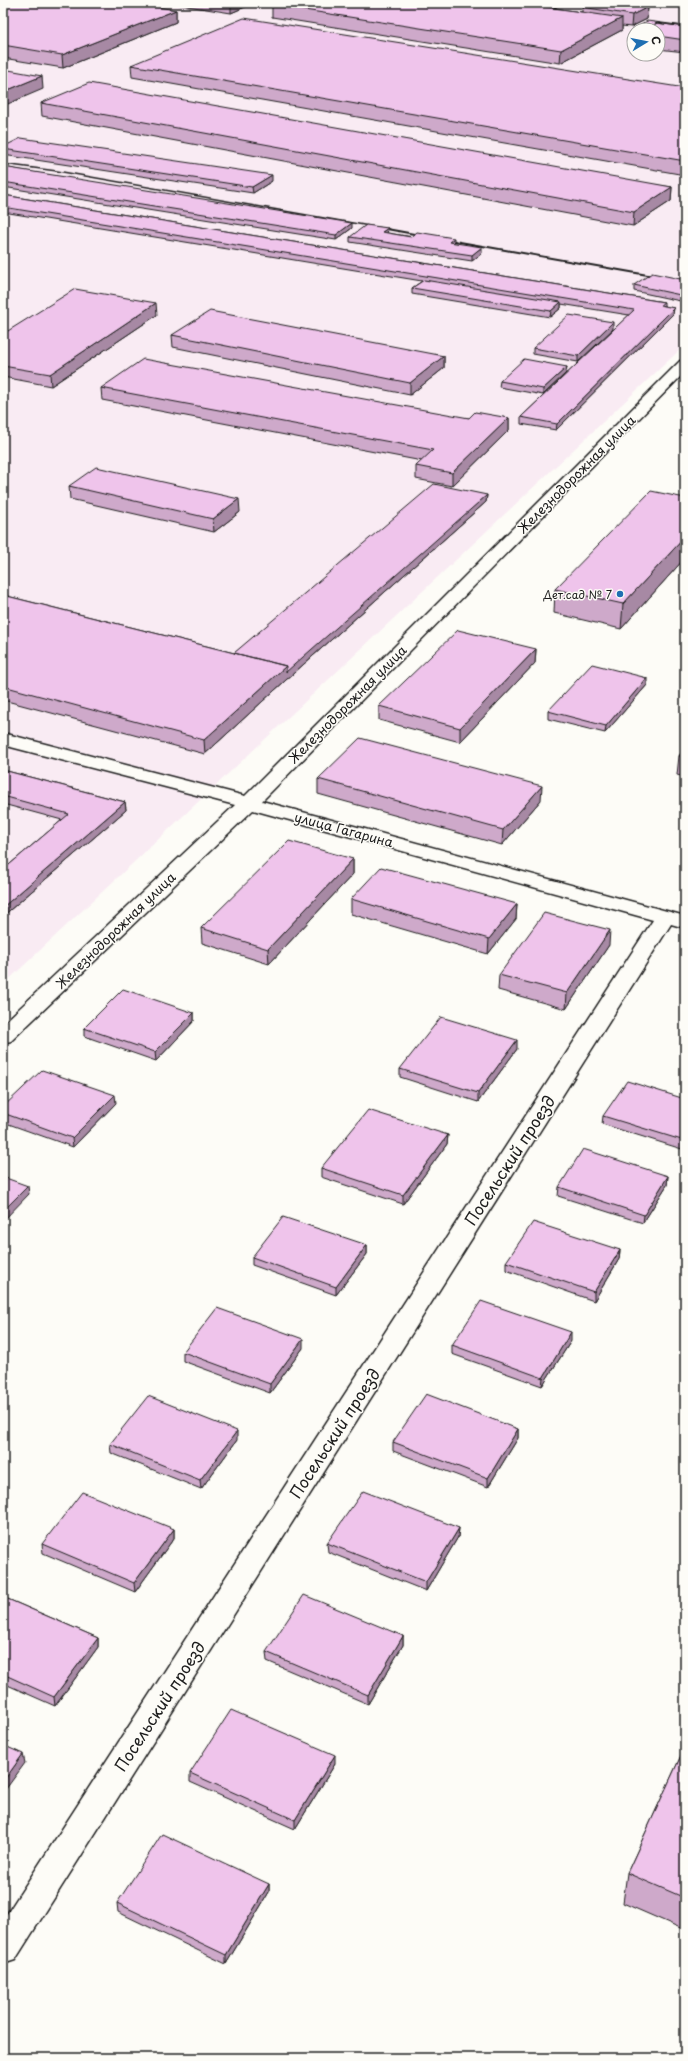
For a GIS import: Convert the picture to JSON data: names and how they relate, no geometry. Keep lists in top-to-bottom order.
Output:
{
  "streets": {
    "street": ["Железнодорожная улица", "улица Гагарина", "Посельский проезд"]
  },
  "crossings": [
    ["Железнодорожная улица", "улица Гагарина"],
    ["улица Гагарина", "Посельский проезд"]
  ],
  "places": ["Дет.сад № 7"],
  "north": "right"
}
